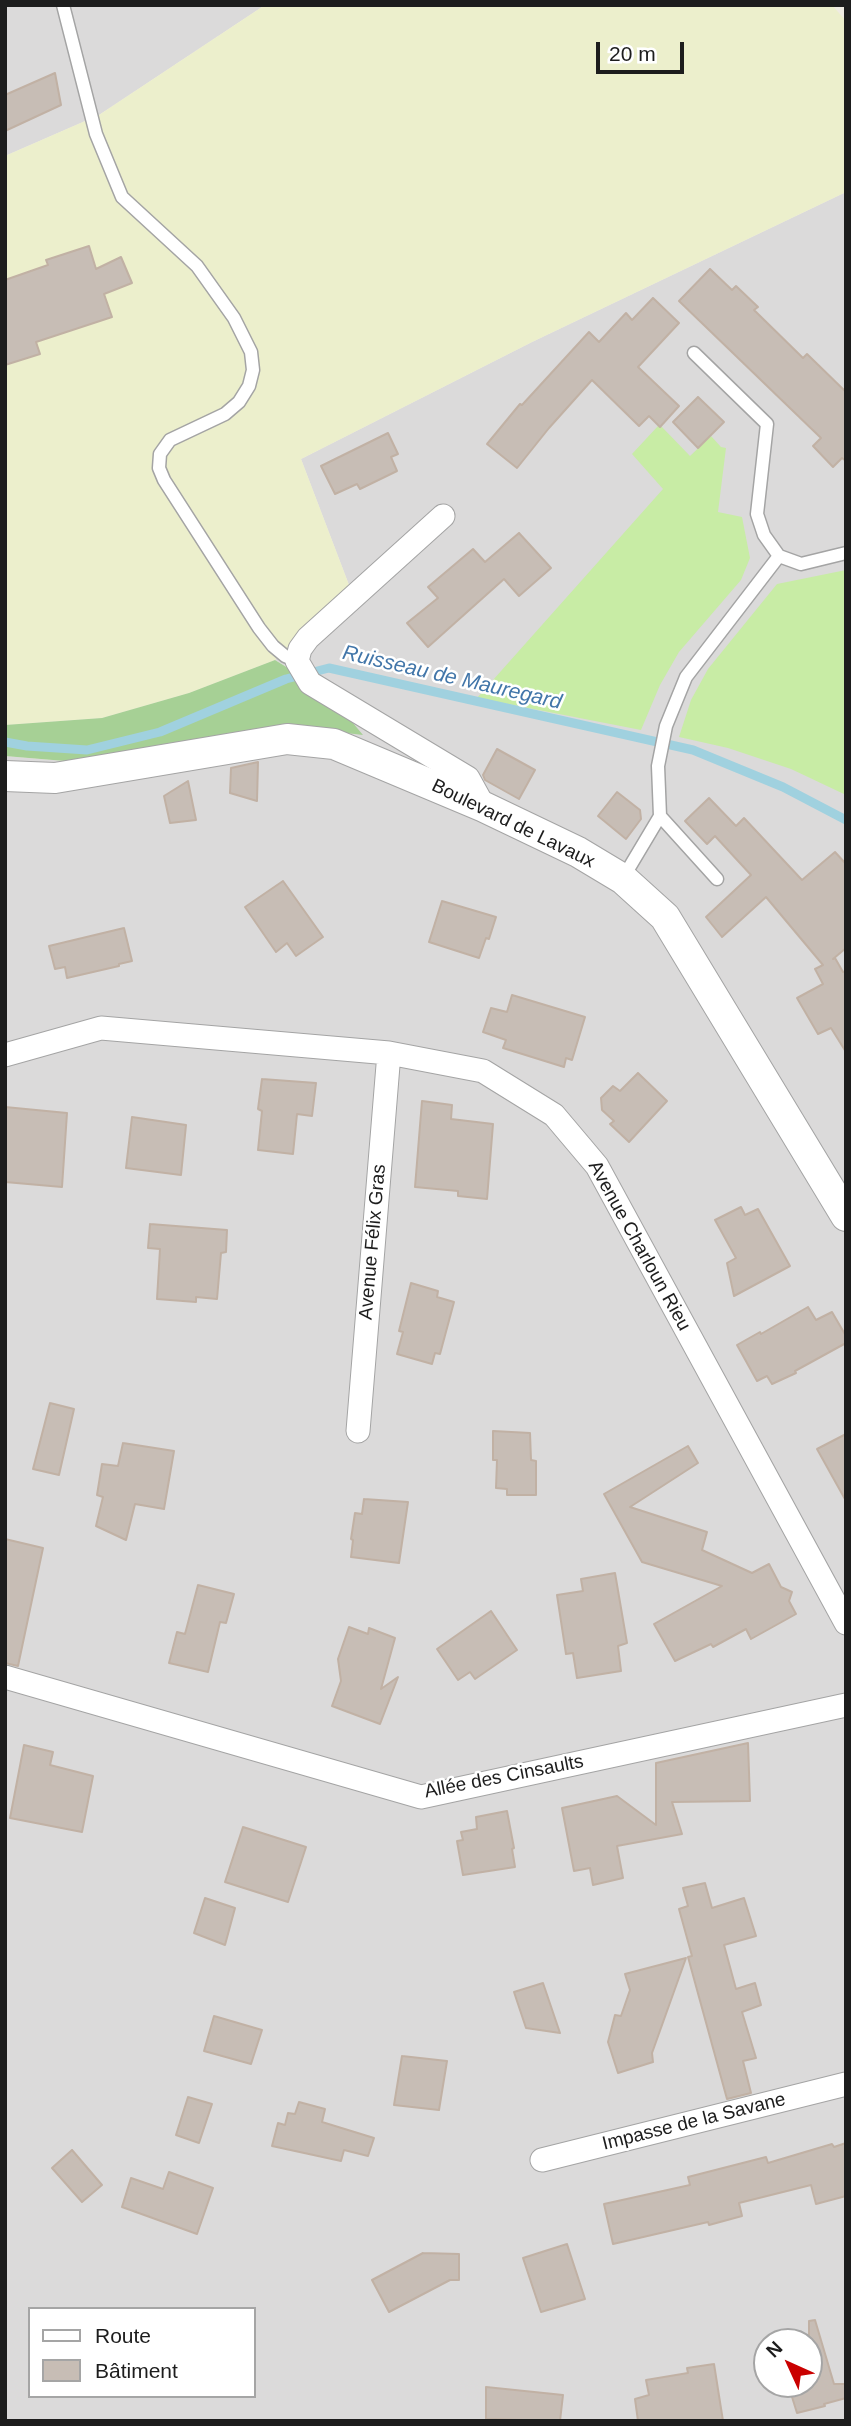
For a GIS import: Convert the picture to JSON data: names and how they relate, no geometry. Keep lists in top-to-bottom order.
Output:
{
  "streets": {
    "street": [
      "Boulevard de Lavaux",
      "Avenue Félix Gras",
      "Avenue Charloun Rieu",
      "Allée des Cinsaults",
      "Impasse de la Savane"
    ]
  },
  "crossings": [
    ["Avenue Félix Gras", "Avenue Charloun Rieu"]
  ],
  "water": ["Ruisseau de Mauregard"],
  "legend": ["Route", "Bâtiment"],
  "scale_bar": "20 m",
  "north": "top left"
}
